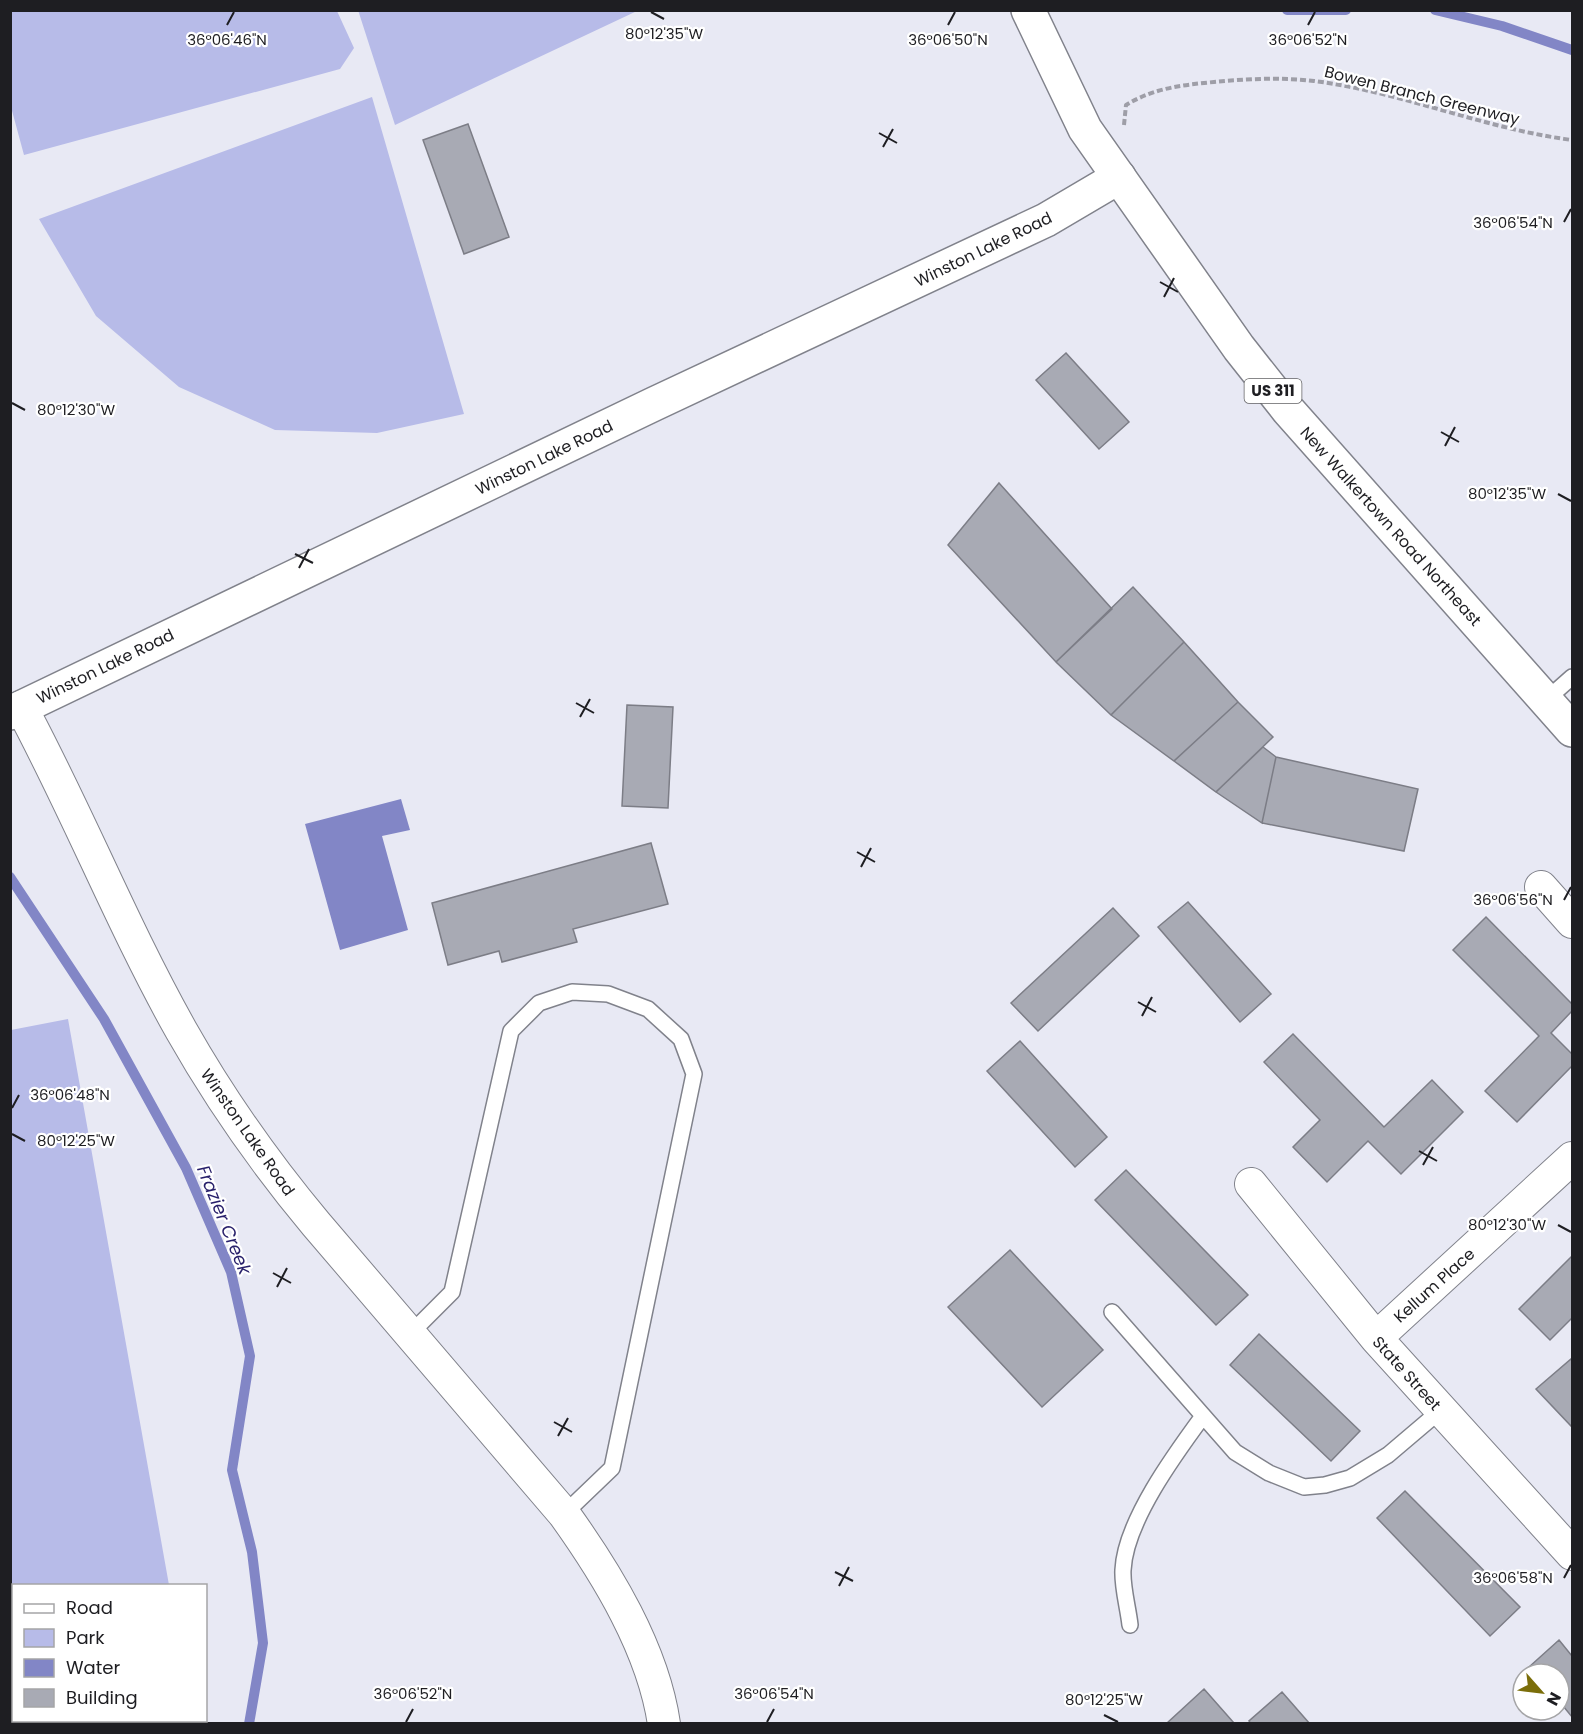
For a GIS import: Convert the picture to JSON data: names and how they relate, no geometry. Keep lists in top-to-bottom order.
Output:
{
  "streets": {
    "street": [
      "Winston Lake Road",
      "US 311",
      "New Walkertown Road Northeast",
      "Kellum Place",
      "State Street"
    ],
    "path": ["Bowen Branch Greenway"]
  },
  "crossings": [
    ["Bowen Branch Greenway", "Winston Lake Road"],
    ["Bowen Branch Greenway", "New Walkertown Road Northeast"],
    ["Winston Lake Road", "New Walkertown Road Northeast"],
    ["Kellum Place", "State Street"]
  ],
  "water": ["Frazier Creek"],
  "legend": [
    "Road",
    "Park",
    "Water",
    "Building"
  ],
  "north": "bottom right",
  "coordinates": [
    "80°12'35\"W",
    "36°06'46\"N",
    "36°06'50\"N",
    "36°06'52\"N",
    "36°06'54\"N",
    "80°12'30\"W",
    "36°06'56\"N",
    "36°06'48\"N",
    "80°12'25\"W",
    "36°06'58\"N"
  ]
}
